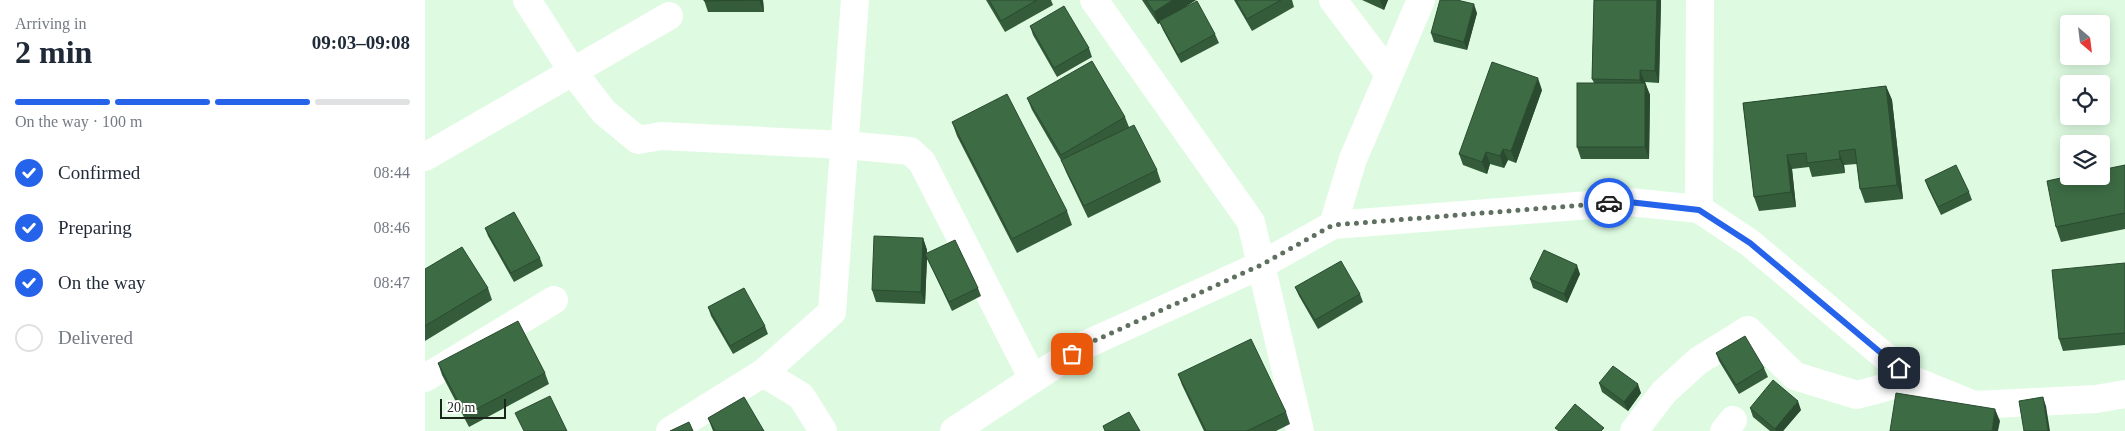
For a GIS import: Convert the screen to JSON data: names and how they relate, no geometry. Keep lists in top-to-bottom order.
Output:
{
  "scale_bar": "20 m",
  "north": "bottom right",
  "page": {
    "heading": ["2 min", "Arriving in", "09:03–09:08"],
    "bar": "On the way · 100 m",
    "list": [
      ["Confirmed", "08:44"],
      ["Preparing", "08:46"],
      ["On the way", "08:47"],
      "Delivered"
    ],
    "scale": "20 m"
  }
}
